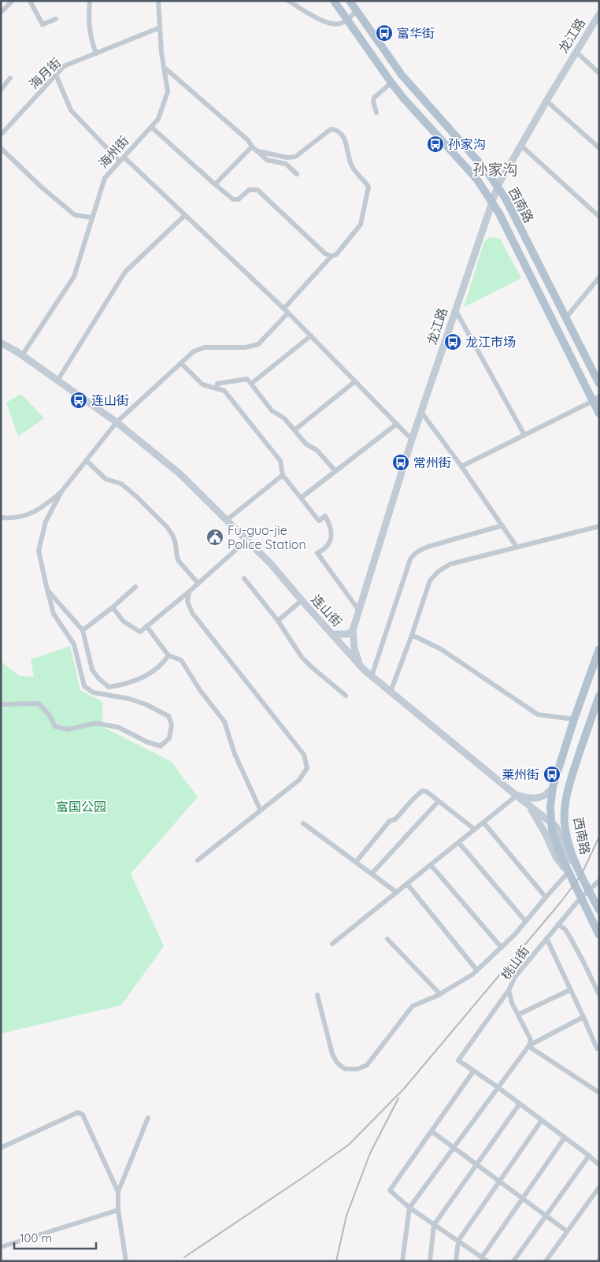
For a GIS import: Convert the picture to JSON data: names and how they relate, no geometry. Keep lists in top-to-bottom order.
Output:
{
  "streets": {
    "main road": ["西南路"],
    "street": [
      "龙江路",
      "海月街",
      "海州街",
      "连山街",
      "桃山街"
    ]
  },
  "crossings": [
    ["龙江路", "西南路"],
    ["龙江路", "连山街"],
    ["海月街", "海州街"],
    ["海州街", "连山街"],
    ["西南路", "连山街"],
    ["西南路", "桃山街"]
  ],
  "districts": ["孙家沟"],
  "parks": ["富国公园"],
  "places": {
    "bus stop": [
      "富华街",
      "孙家沟",
      "龙江市场",
      "连山街",
      "常州街",
      "莱州街"
    ],
    "public building": ["Fu-guo-jie Police Station"]
  },
  "scale_bar": "100 m"
}
